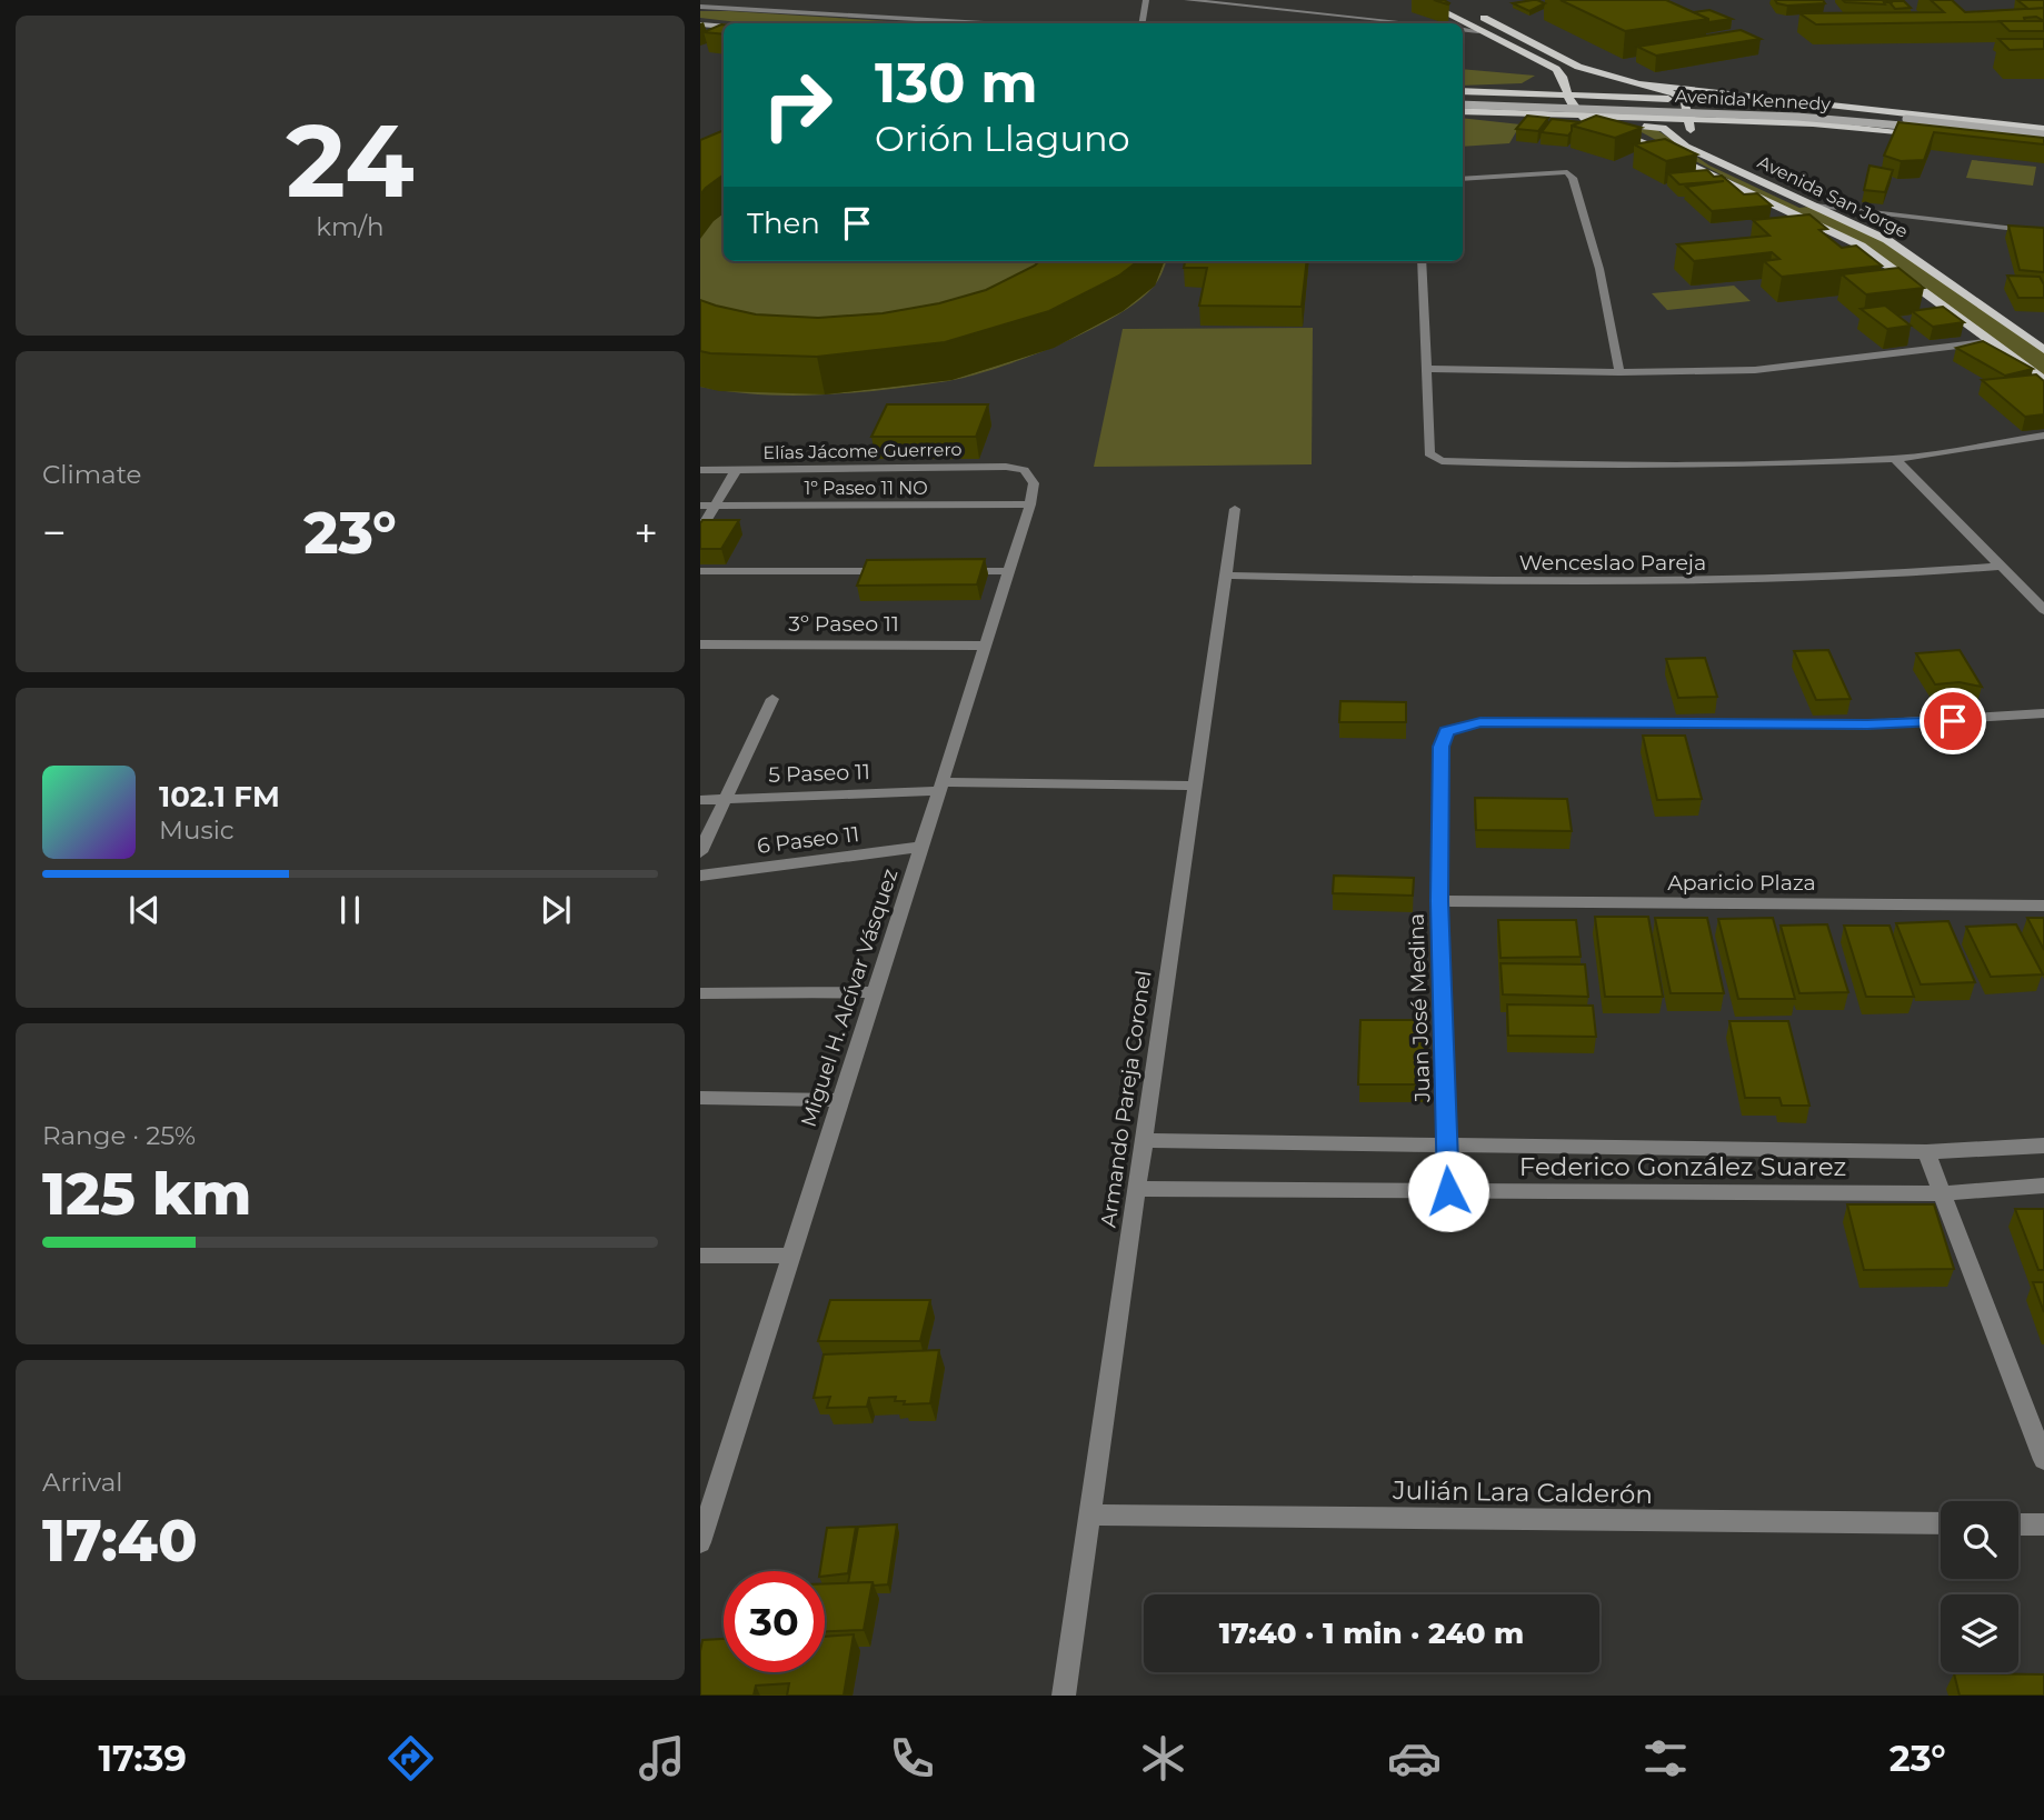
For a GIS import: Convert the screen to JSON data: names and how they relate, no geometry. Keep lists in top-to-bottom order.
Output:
{
  "streets": {
    "main road": ["Avenida Kennedy", "Avenida San Jorge"],
    "street": [
      "Elías Jácome Guerrero",
      "1º Paseo 11 NO",
      "Wenceslao Pareja",
      "3º Paseo 11",
      "5 Paseo 11",
      "6 Paseo 11",
      "Aparicio Plaza",
      "Miguel H. Alcívar Vásquez",
      "Juan José Medina",
      "Armando Pareja Coronel",
      "Federico González Suarez",
      "Julián Lara Calderón"
    ]
  },
  "crossings": [
    ["Elías Jácome Guerrero", "Miguel H. Alcívar Vásquez"],
    ["1º Paseo 11 NO", "Miguel H. Alcívar Vásquez"],
    ["Wenceslao Pareja", "Armando Pareja Coronel"],
    ["3º Paseo 11", "Miguel H. Alcívar Vásquez"],
    ["5 Paseo 11", "Miguel H. Alcívar Vásquez"],
    ["5 Paseo 11", "Armando Pareja Coronel"],
    ["6 Paseo 11", "Miguel H. Alcívar Vásquez"],
    ["Aparicio Plaza", "Juan José Medina"],
    ["Juan José Medina", "Federico González Suarez"],
    ["Armando Pareja Coronel", "Federico González Suarez"],
    ["Armando Pareja Coronel", "Julián Lara Calderón"]
  ],
  "page": {
    "tile": [
      ["24", "km/h"],
      "Climate",
      ["Range · 25%", "125 km"],
      ["Arrival", "17:40"]
    ],
    "turn": ["130 m", "Orión Llaguno"],
    "then": "Then",
    "heat": ["−", "23°", "+"],
    "song": ["102.1 FM", "Music"],
    "limit": "30",
    "trip": "17:40 · 1 min · 240 m",
    "tabs": ["17:39", "23°"]
  }
}
